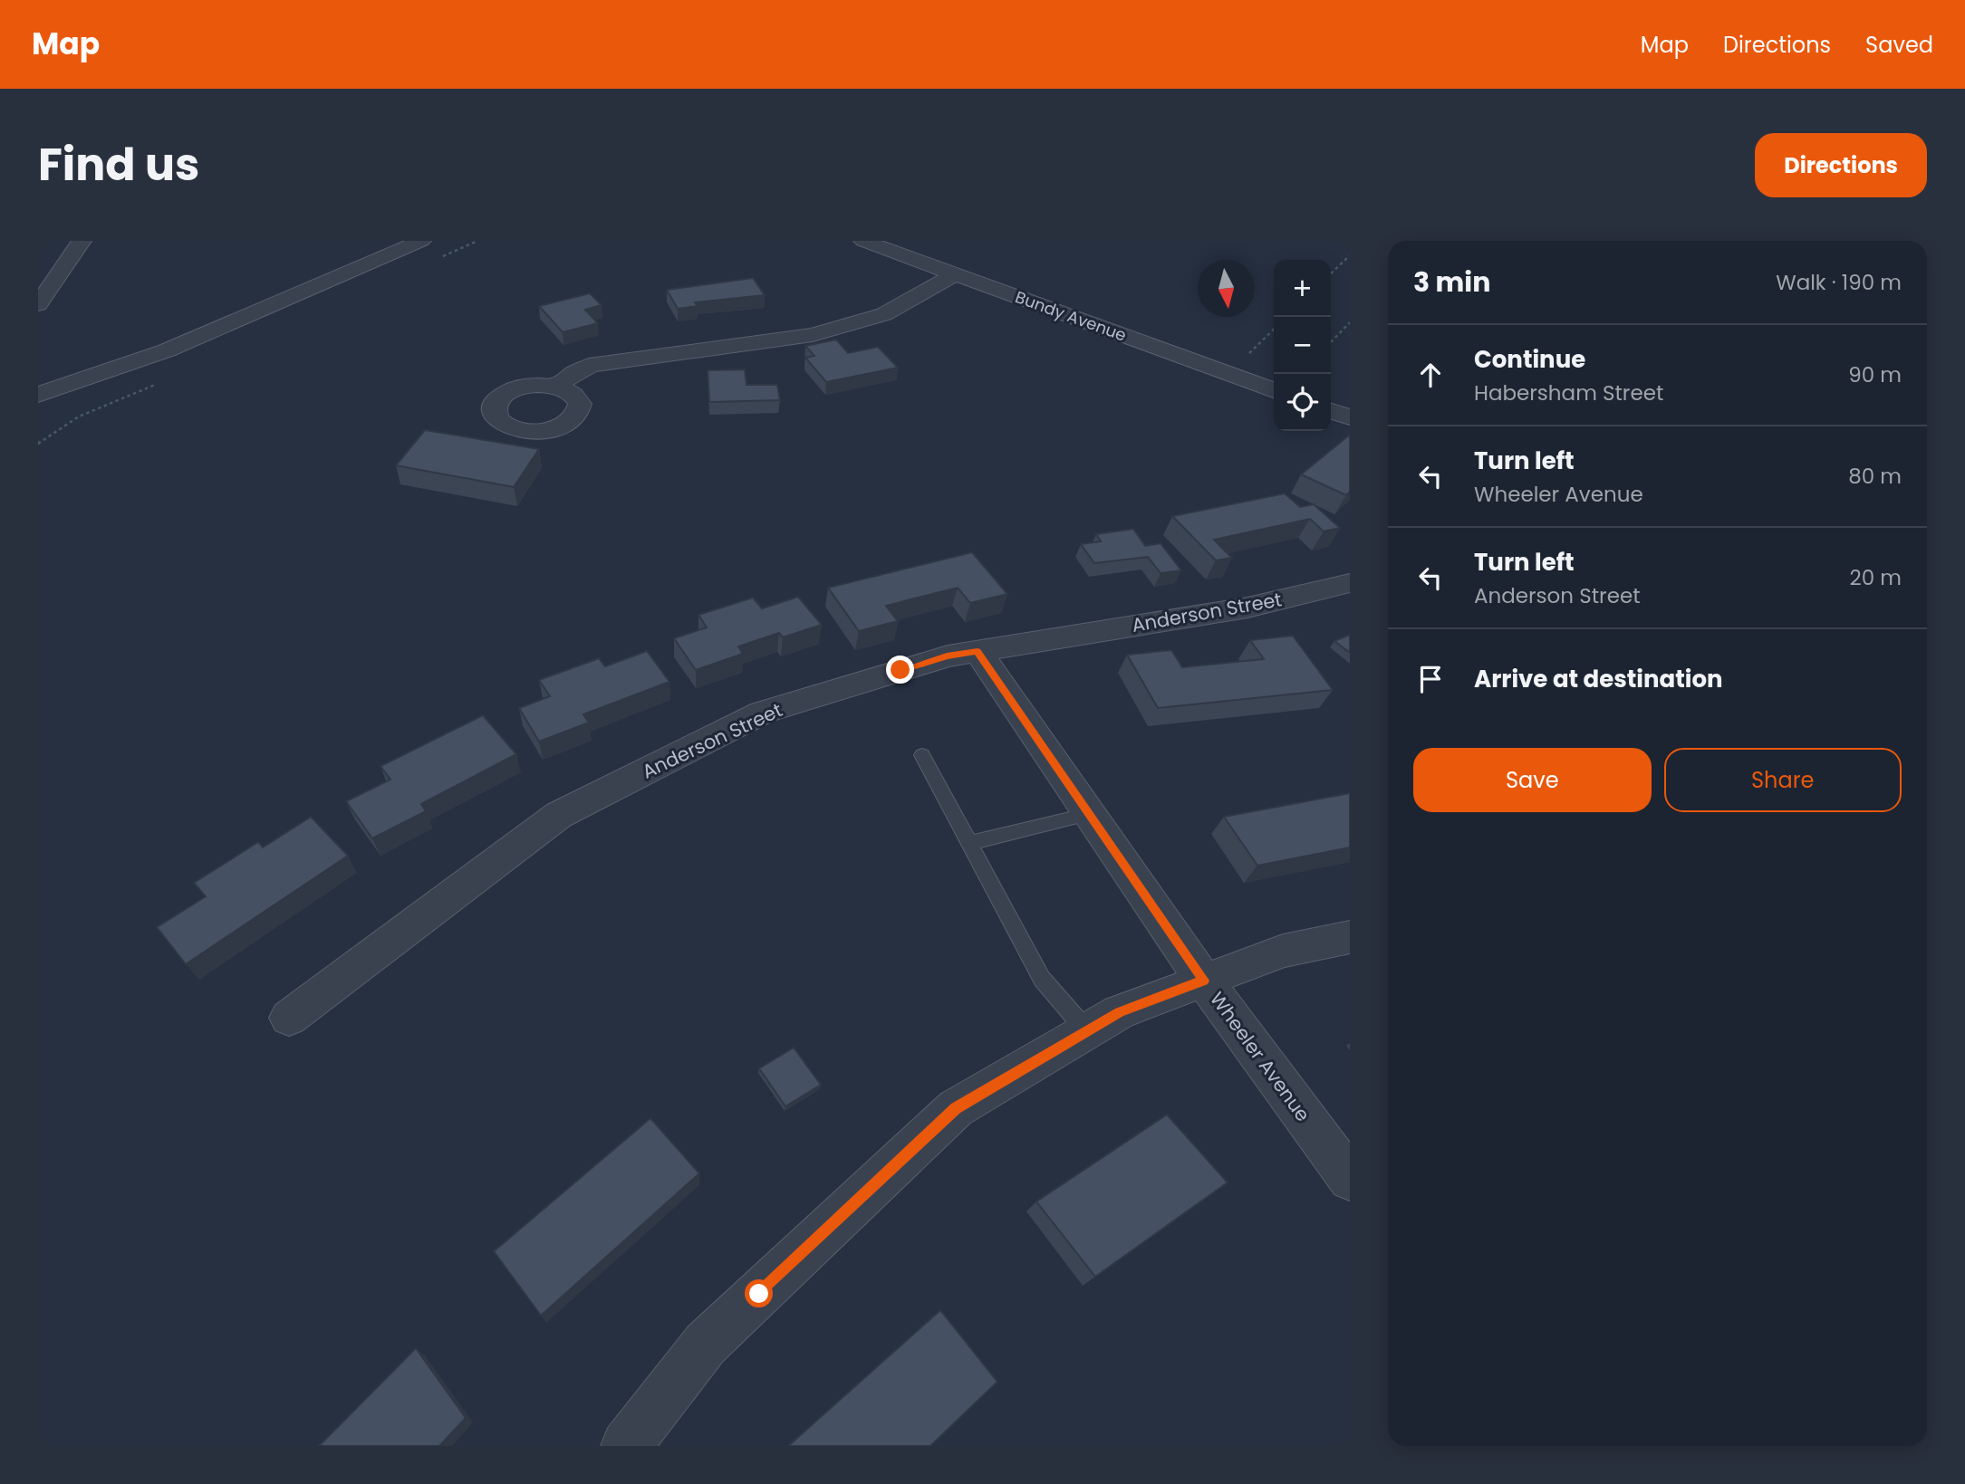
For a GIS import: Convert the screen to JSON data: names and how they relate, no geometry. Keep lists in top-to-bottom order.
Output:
{
  "streets": {
    "street": ["Bundy Avenue", "Anderson Street", "Wheeler Avenue"]
  },
  "crossings": [
    ["Anderson Street", "Wheeler Avenue"]
  ],
  "north": "bottom",
  "page": {
    "header": "Map",
    "nav": ["Map", "Directions", "Saved"],
    "title": "Find us",
    "buttons": [
      "Directions",
      ["Save", "Share"]
    ],
    "heading": ["3 min", "Walk · 190 m"],
    "map_buttons": ["+", "−"],
    "list": [
      ["Continue", "Habersham Street", "90 m"],
      ["Turn left", "Wheeler Avenue", "80 m"],
      ["Turn left", "Anderson Street", "20 m"],
      "Arrive at destination"
    ]
  }
}
